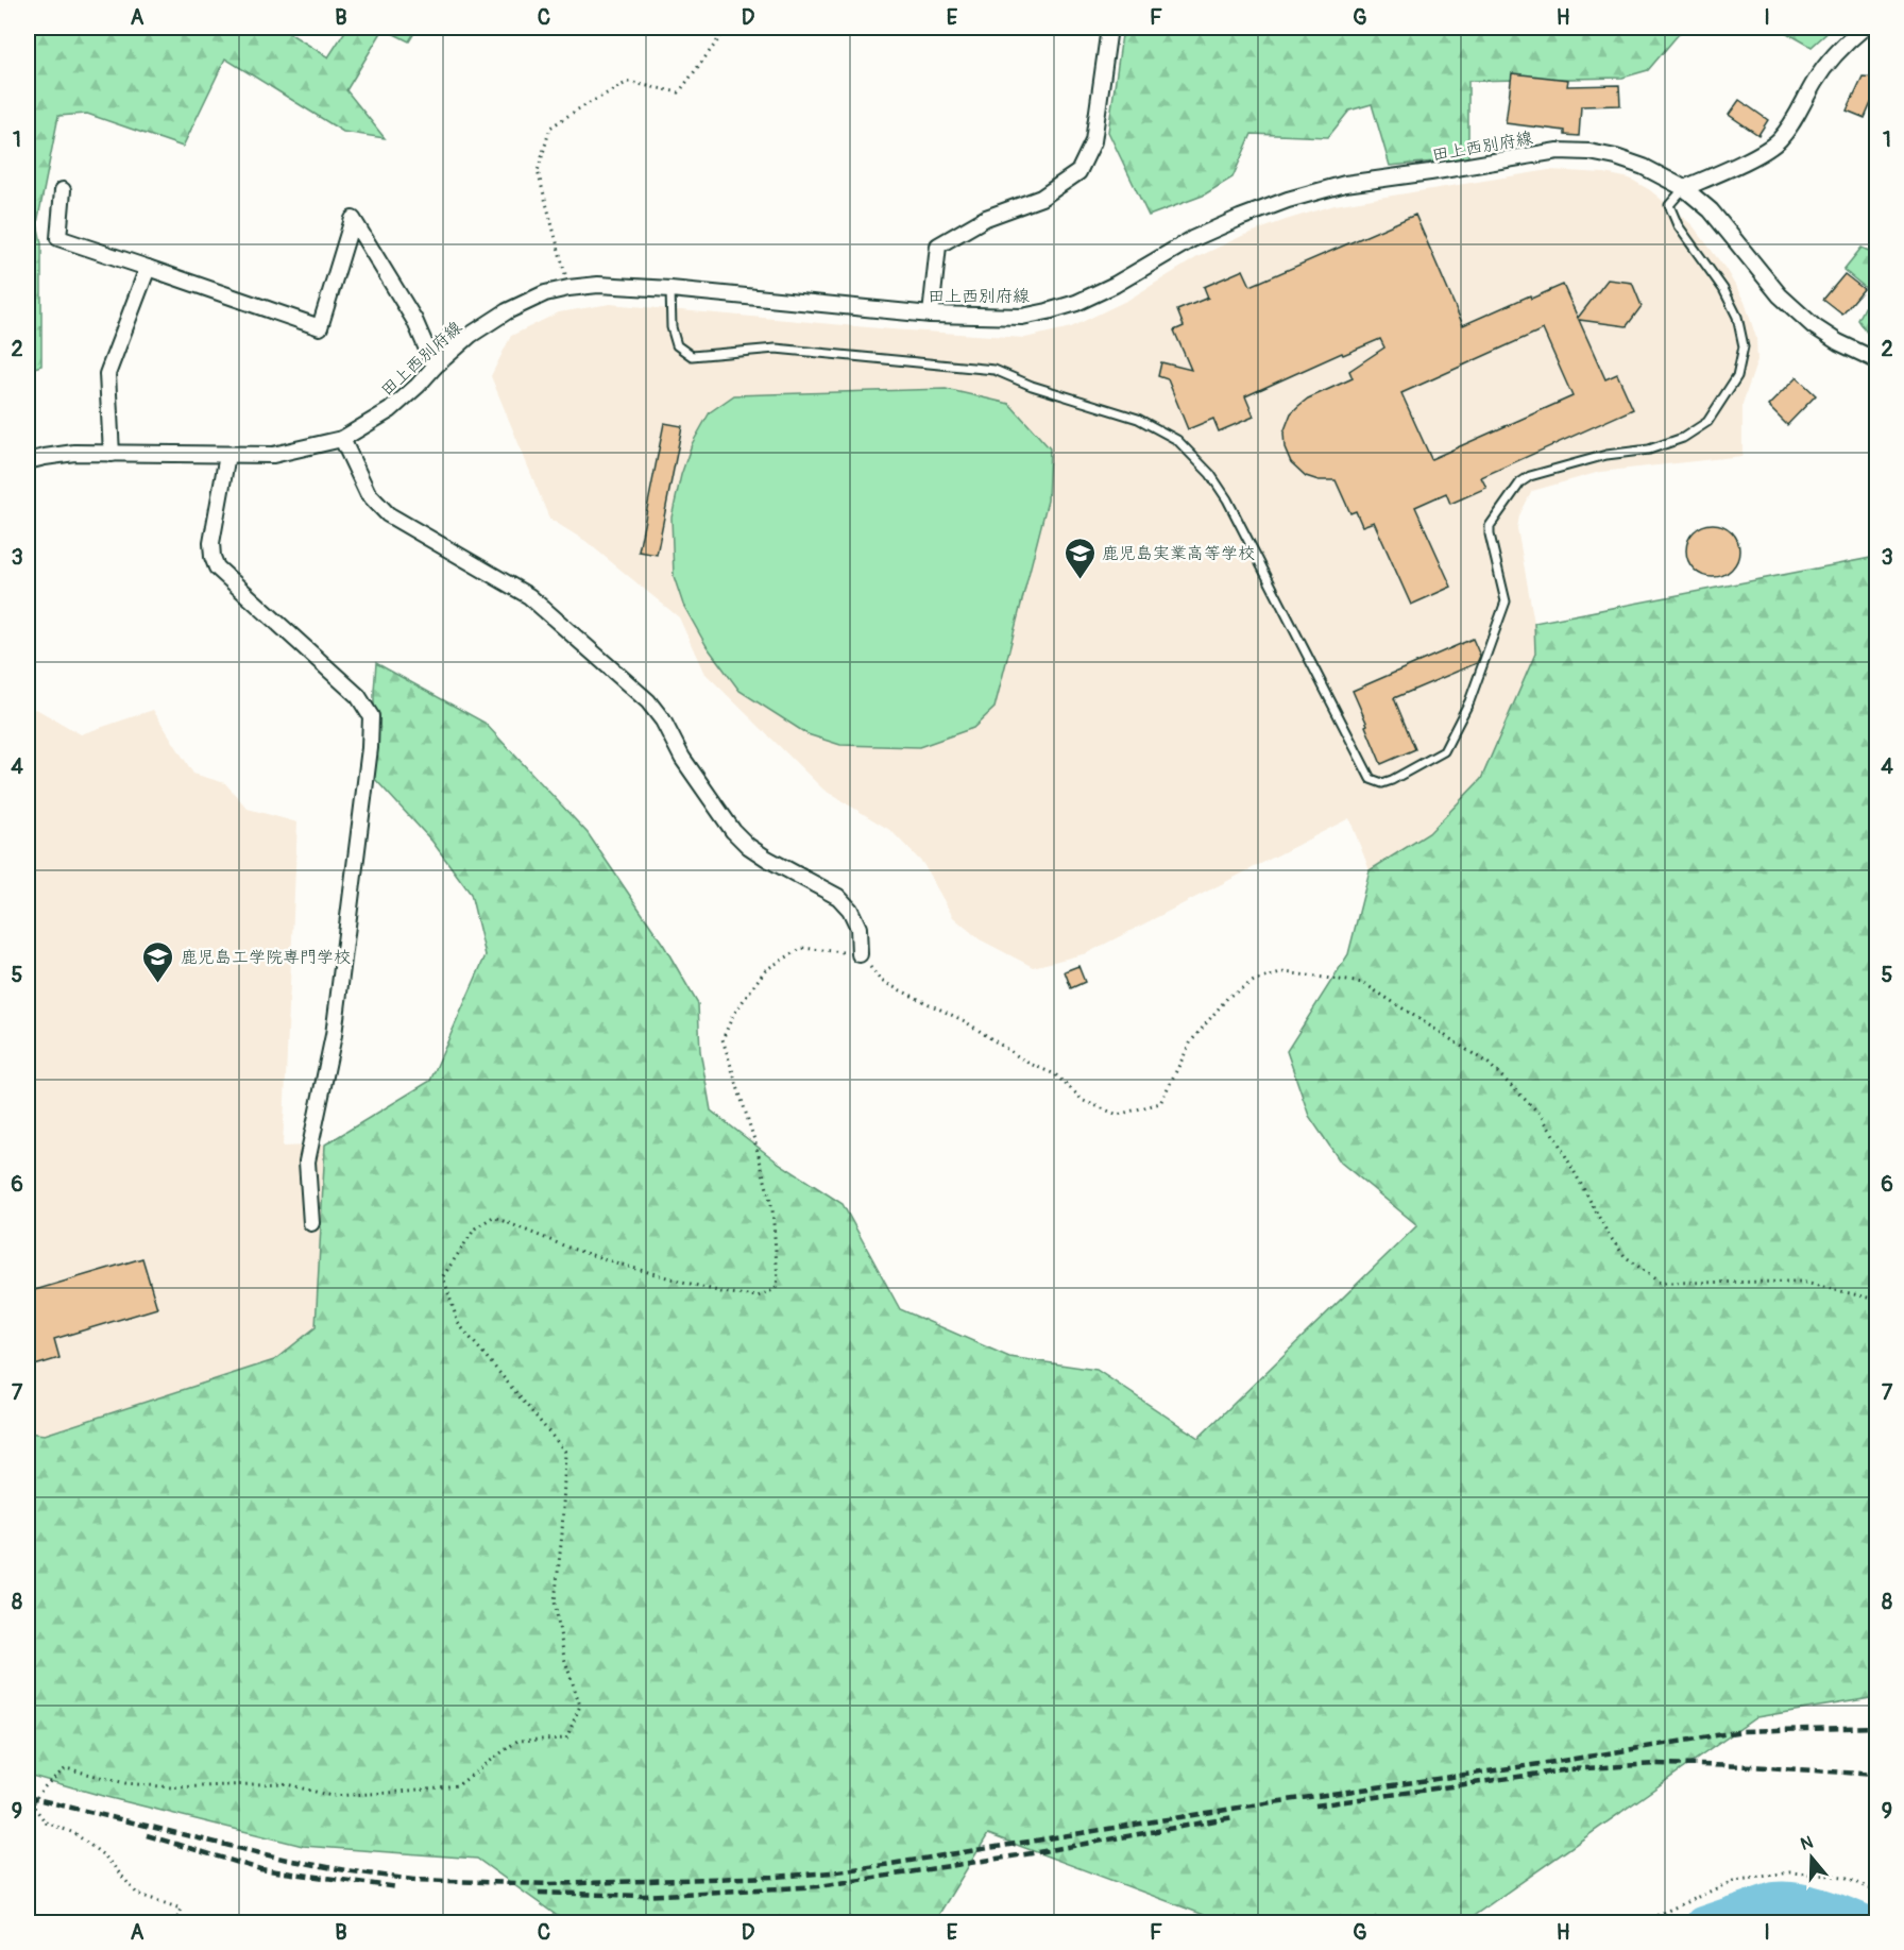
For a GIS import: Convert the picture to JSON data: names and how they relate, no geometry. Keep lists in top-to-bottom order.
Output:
{
  "streets": {
    "street": ["田上西別府線"]
  },
  "places": {
    "school or university": ["鹿児島実業高等学校", "鹿児島工学院専門学校"]
  },
  "north": "top",
  "grid": {
    "columns": [
      "A",
      "B",
      "C",
      "D",
      "E",
      "F",
      "G",
      "H",
      "I"
    ],
    "rows": [
      "1",
      "2",
      "3",
      "4",
      "5",
      "6",
      "7",
      "8",
      "9"
    ]
  }
}
